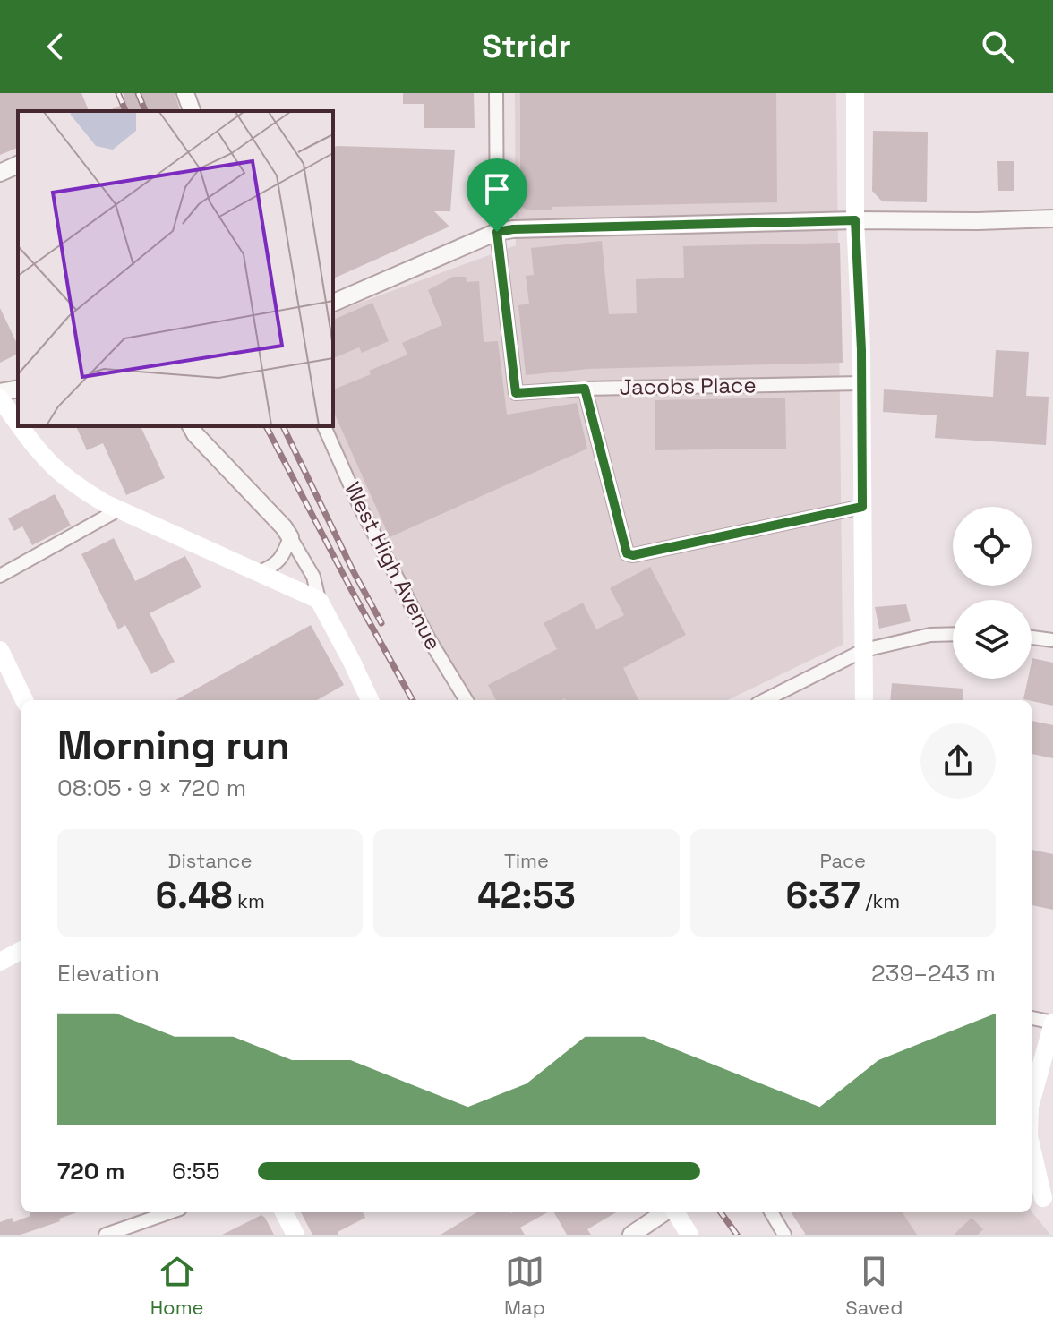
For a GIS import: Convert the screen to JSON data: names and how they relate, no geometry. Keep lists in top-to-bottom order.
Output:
{
  "streets": {
    "street": ["Jacobs Place", "West High Avenue"]
  },
  "page": {
    "header": "Stridr",
    "heading": ["Morning run", "08:05 · 9 × 720 m"],
    "stats": [
      ["Distance", "6.48 km"],
      ["Time", "42:53"],
      ["Pace", "6:37 /km"]
    ],
    "chart": ["Elevation", "239–243 m"],
    "list": [
      {
        "name": "720 m",
        "note": "6:55"
      }
    ],
    "tabs": ["Home", "Map", "Saved"]
  }
}
